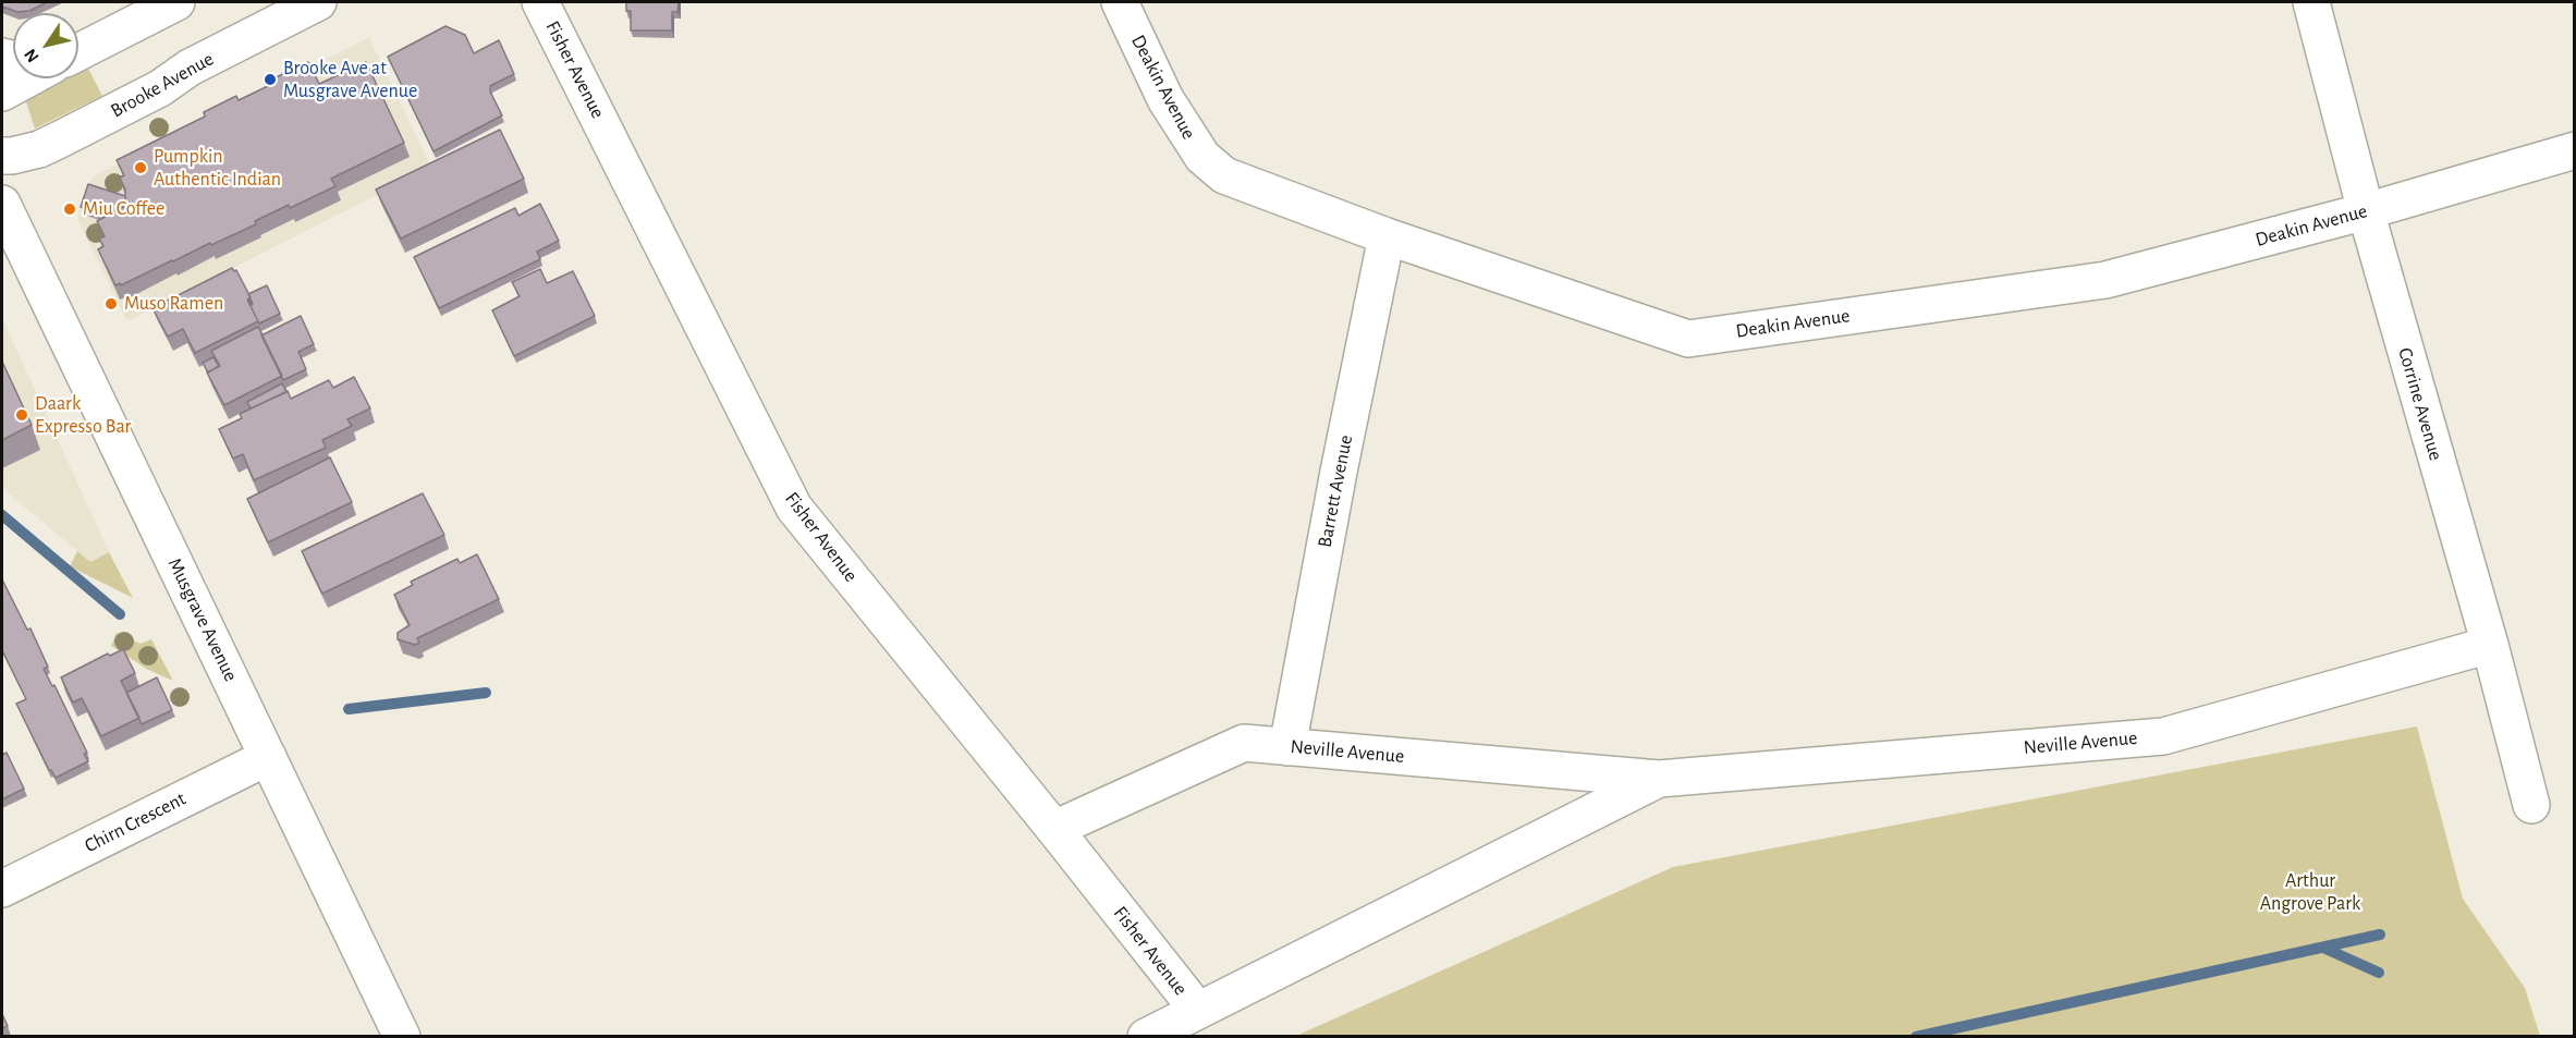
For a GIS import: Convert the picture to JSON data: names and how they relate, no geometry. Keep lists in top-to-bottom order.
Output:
{
  "streets": {
    "street": [
      "Fisher Avenue",
      "Brooke Avenue",
      "Deakin Avenue",
      "Corrine Avenue",
      "Barrett Avenue",
      "Musgrave Avenue",
      "Neville Avenue",
      "Chirn Crescent"
    ]
  },
  "crossings": [
    ["Fisher Avenue", "Neville Avenue"],
    ["Deakin Avenue", "Corrine Avenue"],
    ["Deakin Avenue", "Barrett Avenue"],
    ["Corrine Avenue", "Neville Avenue"],
    ["Barrett Avenue", "Neville Avenue"],
    ["Musgrave Avenue", "Chirn Crescent"]
  ],
  "parks": ["Arthur Angrove Park"],
  "places": [
    "Brooke Ave at Musgrave Avenue",
    "Pumpkin Authentic Indian",
    "Miu Coffee",
    "Muso Ramen",
    "Daark Expresso Bar"
  ],
  "north": "bottom left"
}
